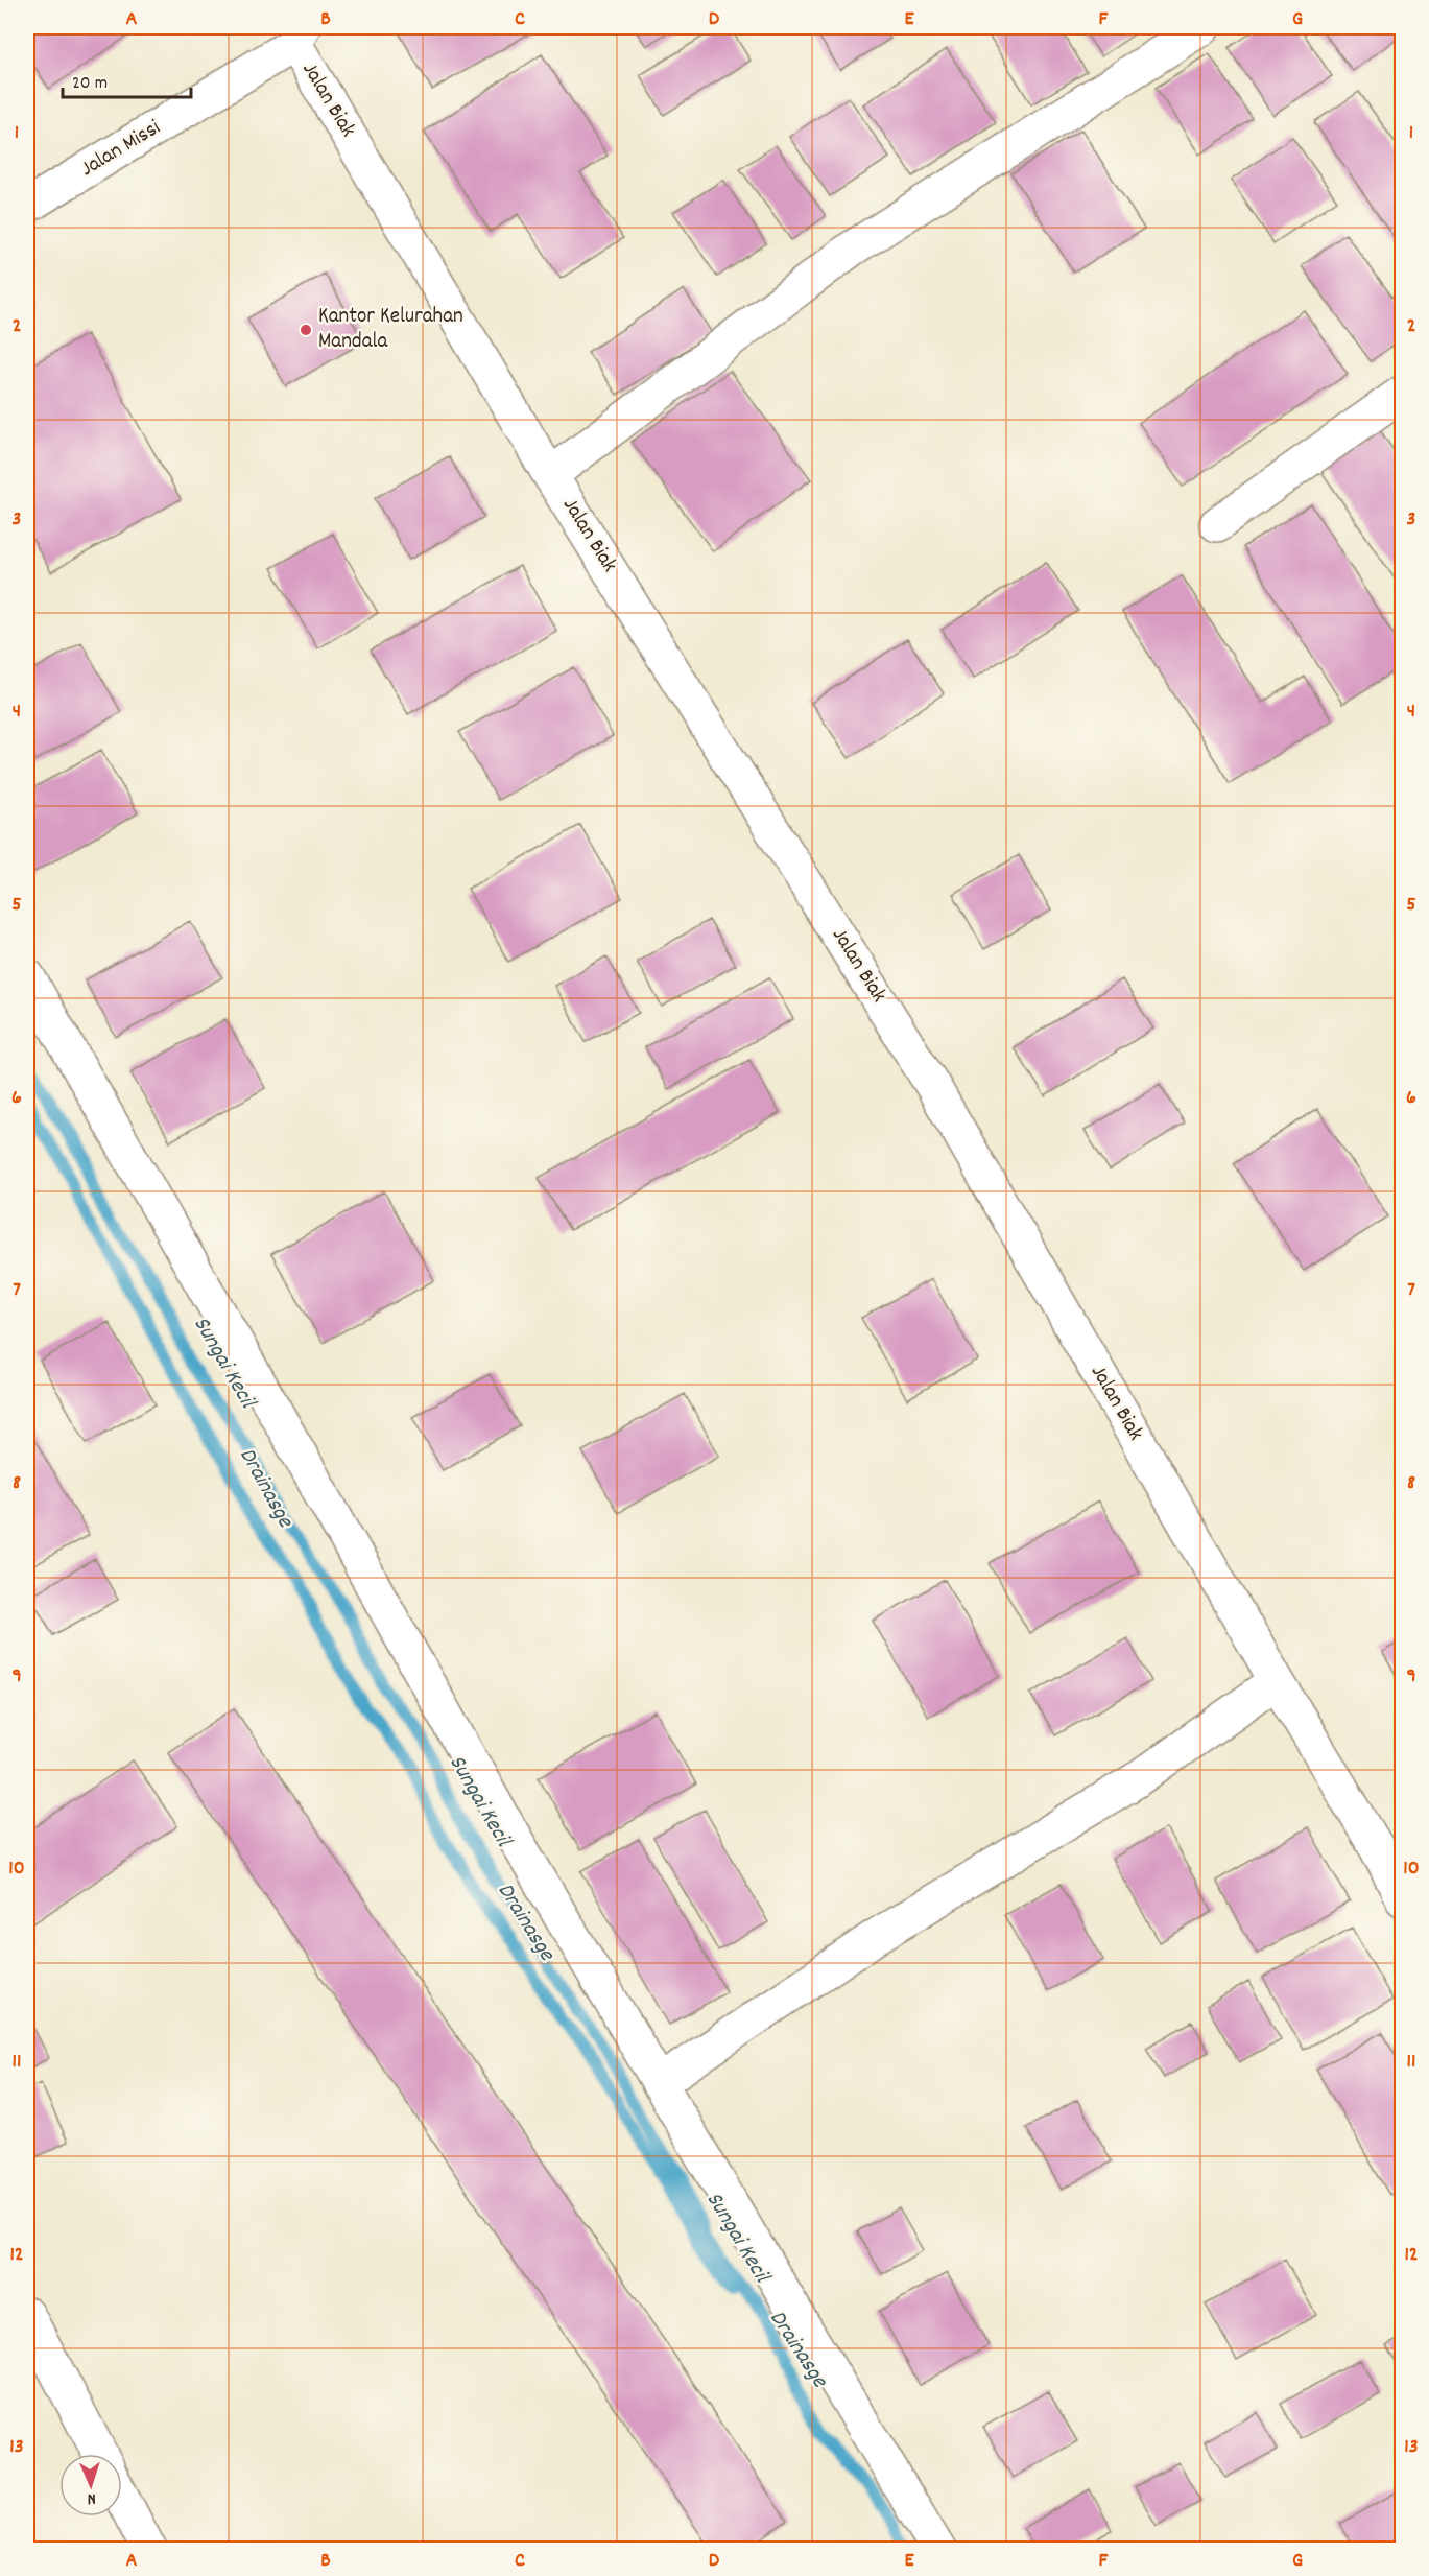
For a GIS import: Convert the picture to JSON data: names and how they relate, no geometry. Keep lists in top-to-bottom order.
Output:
{
  "streets": {
    "street": ["Jalan Biak", "Jalan Missi"]
  },
  "crossings": [
    ["Jalan Biak", "Jalan Missi"]
  ],
  "water": ["Sungai Kecil", "Drainasge"],
  "places": ["Kantor Kelurahan Mandala"],
  "scale_bar": "20 m",
  "north": "bottom",
  "grid": {
    "columns": [
      "A",
      "B",
      "C",
      "D",
      "E",
      "F",
      "G"
    ],
    "rows": [
      "1",
      "2",
      "3",
      "4",
      "5",
      "6",
      "7",
      "8",
      "9",
      "10",
      "11",
      "12",
      "13"
    ]
  }
}
